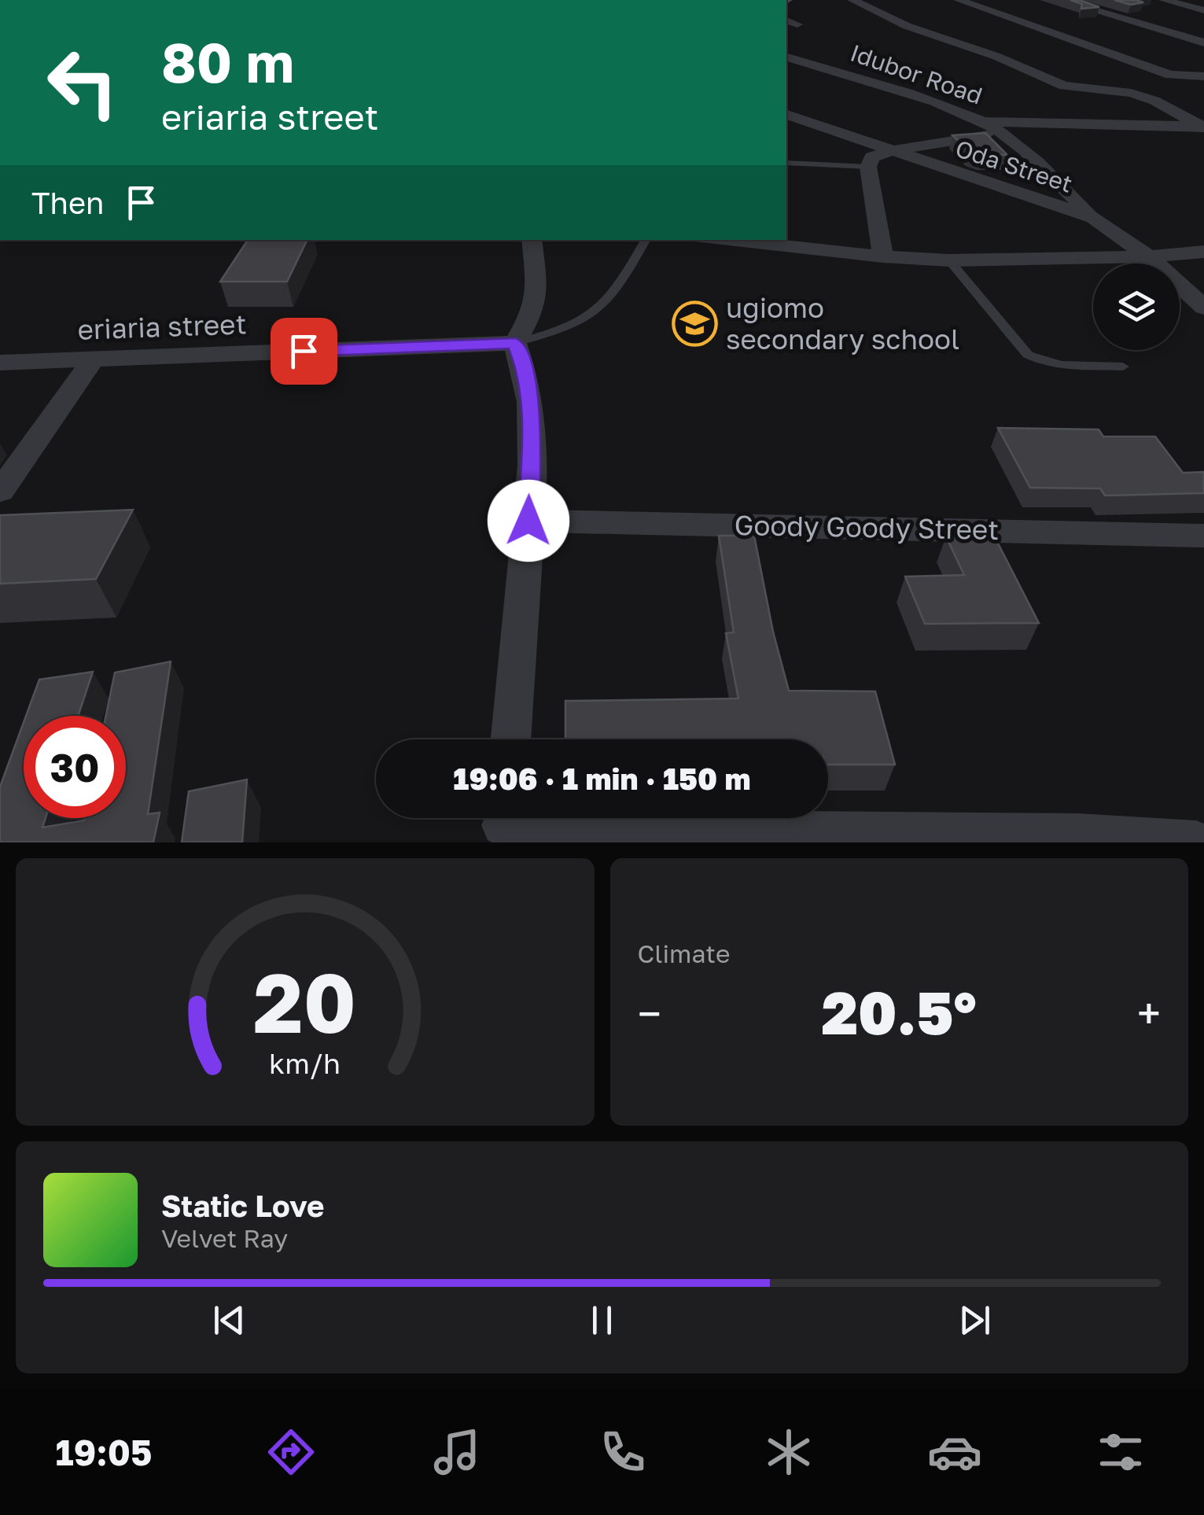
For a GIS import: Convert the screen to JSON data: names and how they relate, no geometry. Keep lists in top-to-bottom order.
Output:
{
  "streets": {
    "street": [
      "Idubor Road",
      "Oda Street",
      "eriaria street",
      "Goody Goody Street"
    ]
  },
  "crossings": [
    ["Idubor Road", "Oda Street"]
  ],
  "places": {
    "school or university": ["ugiomo secondary school"]
  },
  "page": {
    "turn": ["80 m", "eriaria street"],
    "then": "Then",
    "limit": "30",
    "trip": "19:06 · 1 min · 150 m",
    "tile": "Climate",
    "heat": ["−", "20.5°", "+"],
    "song": ["Static Love", "Velvet Ray"],
    "tabs": "19:05",
    "gauge": ["20", "km/h"]
  }
}
